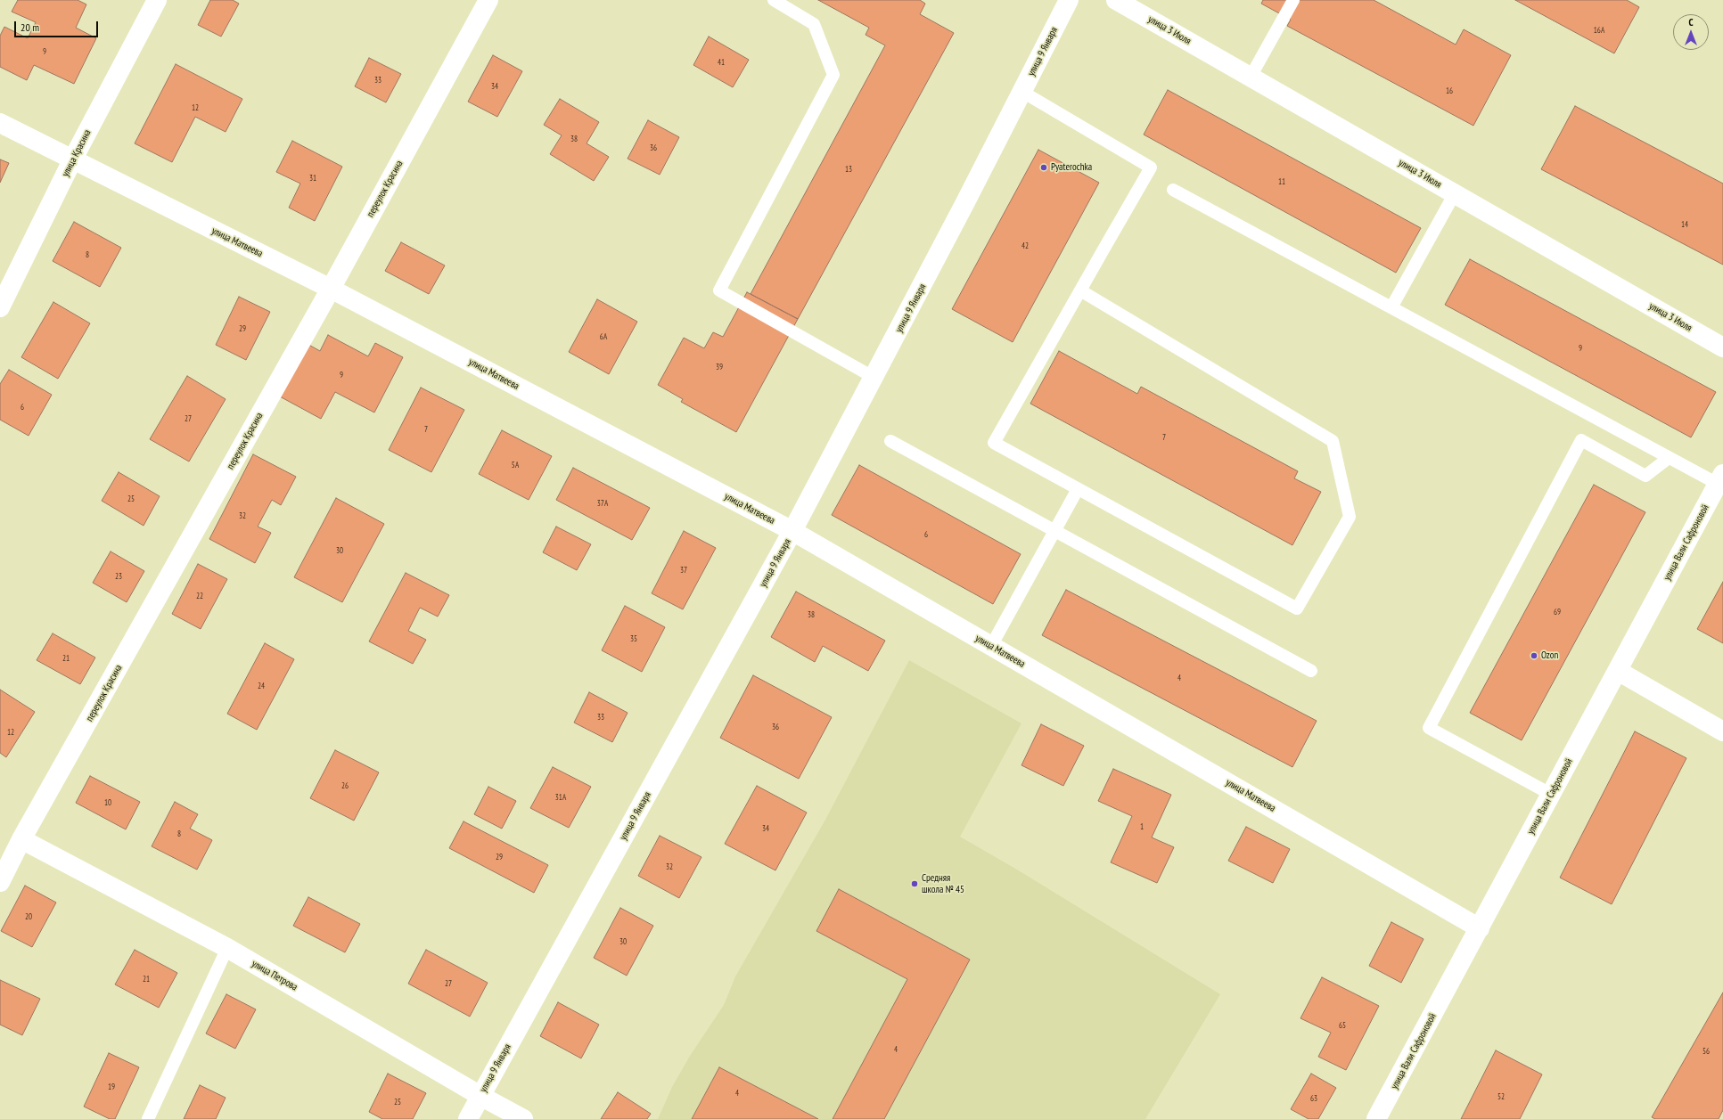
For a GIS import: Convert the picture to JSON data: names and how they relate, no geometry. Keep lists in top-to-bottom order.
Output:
{
  "streets": {
    "street": [
      "улица 3 Июля",
      "улица 9 Января",
      "улица Красина",
      "переулок Красина",
      "улица Матвеева",
      "улица Вали Сафроновой",
      "улица Петрова"
    ]
  },
  "crossings": [
    ["улица 9 Января", "улица Матвеева"],
    ["улица 9 Января", "улица Петрова"],
    ["улица Красина", "улица Матвеева"],
    ["переулок Красина", "улица Матвеева"],
    ["переулок Красина", "улица Петрова"],
    ["улица Матвеева", "улица Вали Сафроновой"]
  ],
  "places": ["Pyaterochka", "Ozon", "Средняя школа № 45"],
  "house_numbers": [
    "16А",
    "9",
    "41",
    "33",
    "34",
    "16",
    "12",
    "38",
    "36",
    "13",
    "31",
    "11",
    "14",
    "42",
    "8",
    "29",
    "6А",
    "9",
    "39",
    "9",
    "6",
    "27",
    "7",
    "7",
    "5А",
    "25",
    "37А",
    "32",
    "6",
    "30",
    "37",
    "23",
    "22",
    "69",
    "38",
    "35",
    "21",
    "4",
    "24",
    "33",
    "36",
    "12",
    "26",
    "31А",
    "10",
    "1",
    "34",
    "8",
    "29",
    "32",
    "20",
    "30",
    "21",
    "27",
    "65",
    "4",
    "56",
    "19",
    "4",
    "52",
    "63",
    "25"
  ],
  "scale_bar": "20 m",
  "north": "top"
}
